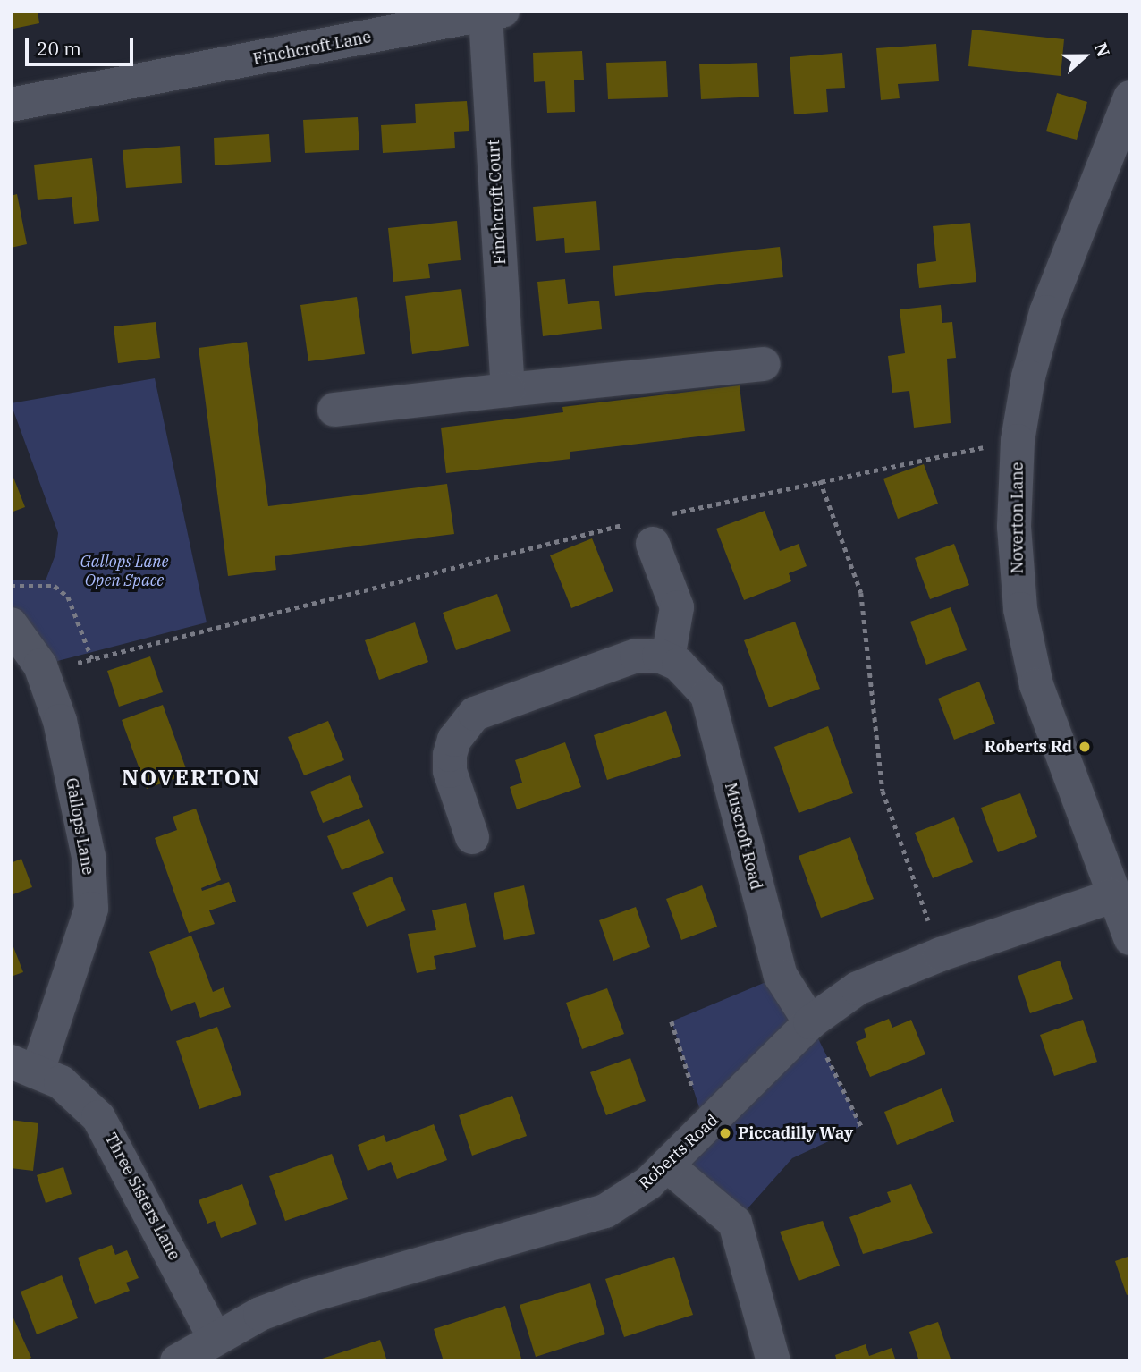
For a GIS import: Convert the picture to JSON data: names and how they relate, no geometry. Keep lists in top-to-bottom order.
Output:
{
  "streets": {
    "street": [
      "Finchcroft Lane",
      "Finchcroft Court",
      "Noverton Lane",
      "Gallops Lane",
      "Muscroft Road",
      "Roberts Road",
      "Three Sisters Lane"
    ]
  },
  "crossings": [
    ["Finchcroft Lane", "Finchcroft Court"],
    ["Noverton Lane", "Roberts Road"],
    ["Gallops Lane", "Three Sisters Lane"],
    ["Muscroft Road", "Roberts Road"],
    ["Roberts Road", "Three Sisters Lane"]
  ],
  "districts": ["NOVERTON"],
  "parks": ["Gallops Lane Open Space"],
  "places": ["Roberts Rd", "Piccadilly Way"],
  "scale_bar": "20 m",
  "north": "right"
}
